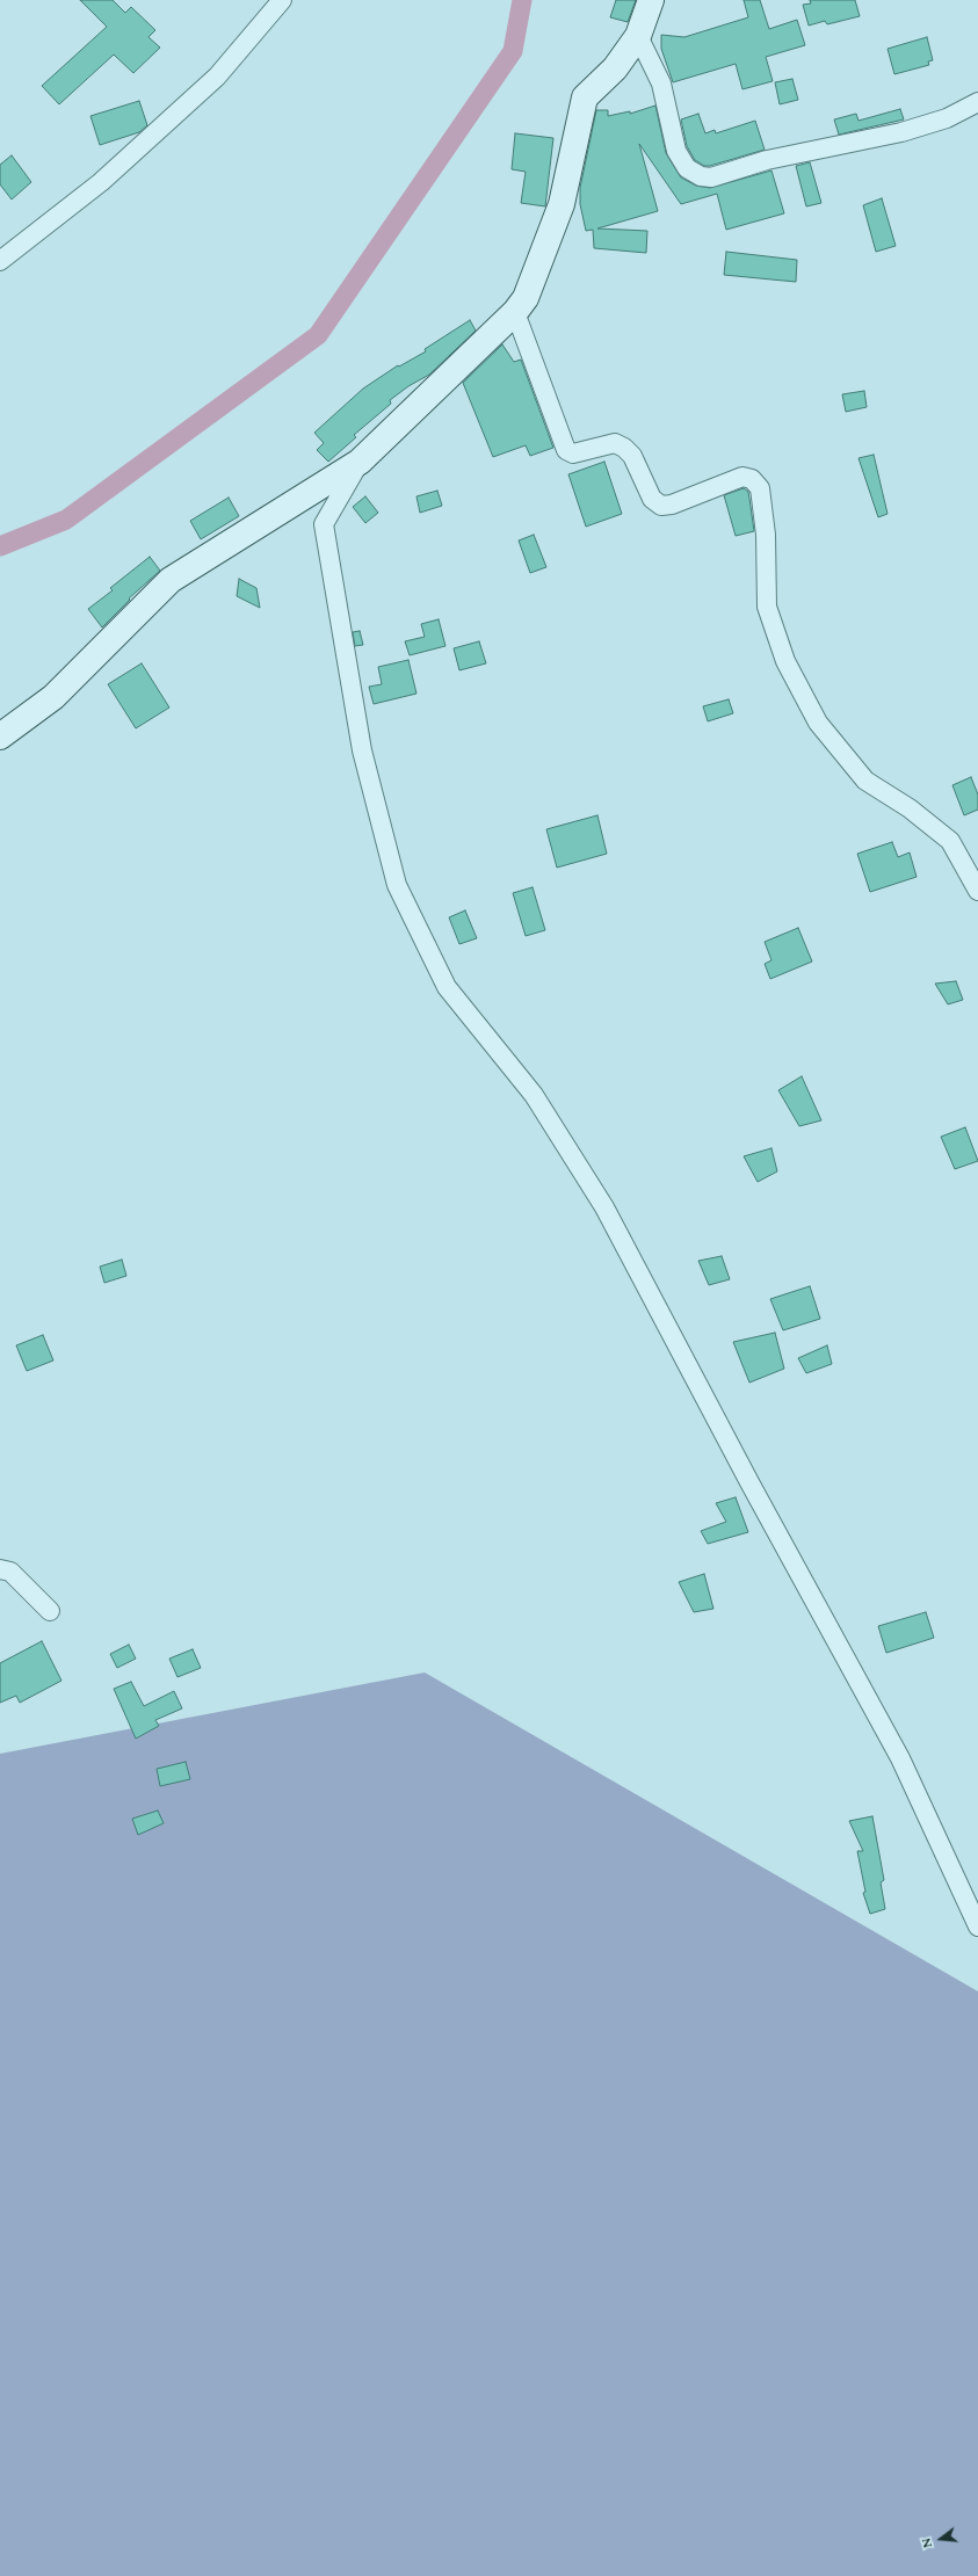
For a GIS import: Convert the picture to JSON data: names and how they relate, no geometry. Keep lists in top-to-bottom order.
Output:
{
  "north": "left"
}
